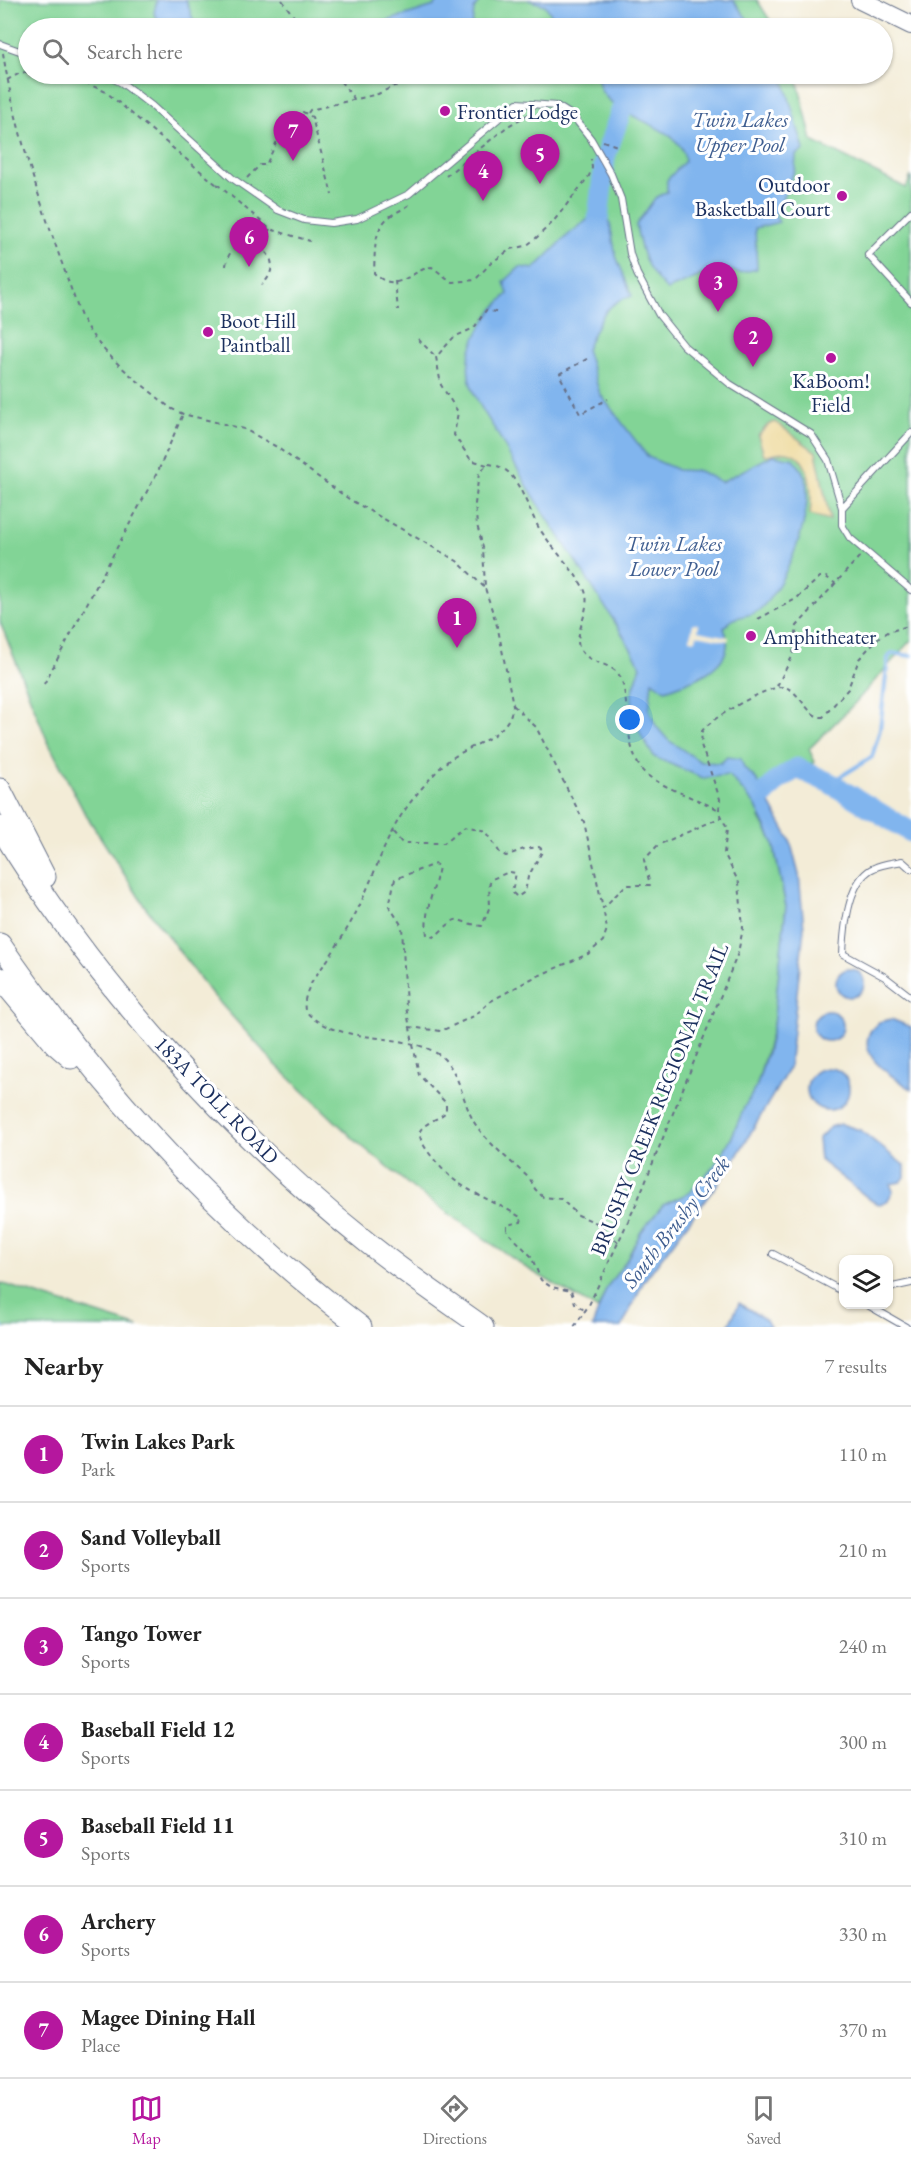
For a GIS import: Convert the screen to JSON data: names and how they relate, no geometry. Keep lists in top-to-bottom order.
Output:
{
  "streets": {
    "highway": ["183A TOLL ROAD"],
    "path": ["BRUSHY CREEK REGIONAL TRAIL"]
  },
  "water": ["Twin Lakes Upper Pool", "Twin Lakes Lower Pool", "South Brushy Creek"],
  "places": [
    "Frontier Lodge",
    "Outdoor Basketball Court",
    "Boot Hill Paintball",
    "KaBoom! Field",
    "Amphitheater"
  ],
  "page": {
    "search": "Search here",
    "pins": [
      "7",
      "5",
      "4",
      "6",
      "3",
      "2",
      "1"
    ],
    "heading": ["Nearby", "7 results"],
    "list": [
      {
        "mark": "1",
        "name": "Twin Lakes Park",
        "note": "Park",
        "value": "110 m"
      },
      {
        "mark": "2",
        "name": "Sand Volleyball",
        "note": "Sports",
        "value": "210 m"
      },
      {
        "mark": "3",
        "name": "Tango Tower",
        "note": "Sports",
        "value": "240 m"
      },
      {
        "mark": "4",
        "name": "Baseball Field 12",
        "note": "Sports",
        "value": "300 m"
      },
      {
        "mark": "5",
        "name": "Baseball Field 11",
        "note": "Sports",
        "value": "310 m"
      },
      {
        "mark": "6",
        "name": "Archery",
        "note": "Sports",
        "value": "330 m"
      },
      {
        "mark": "7",
        "name": "Magee Dining Hall",
        "note": "Place",
        "value": "370 m"
      }
    ],
    "nav": ["Map", "Directions", "Saved"]
  }
}
